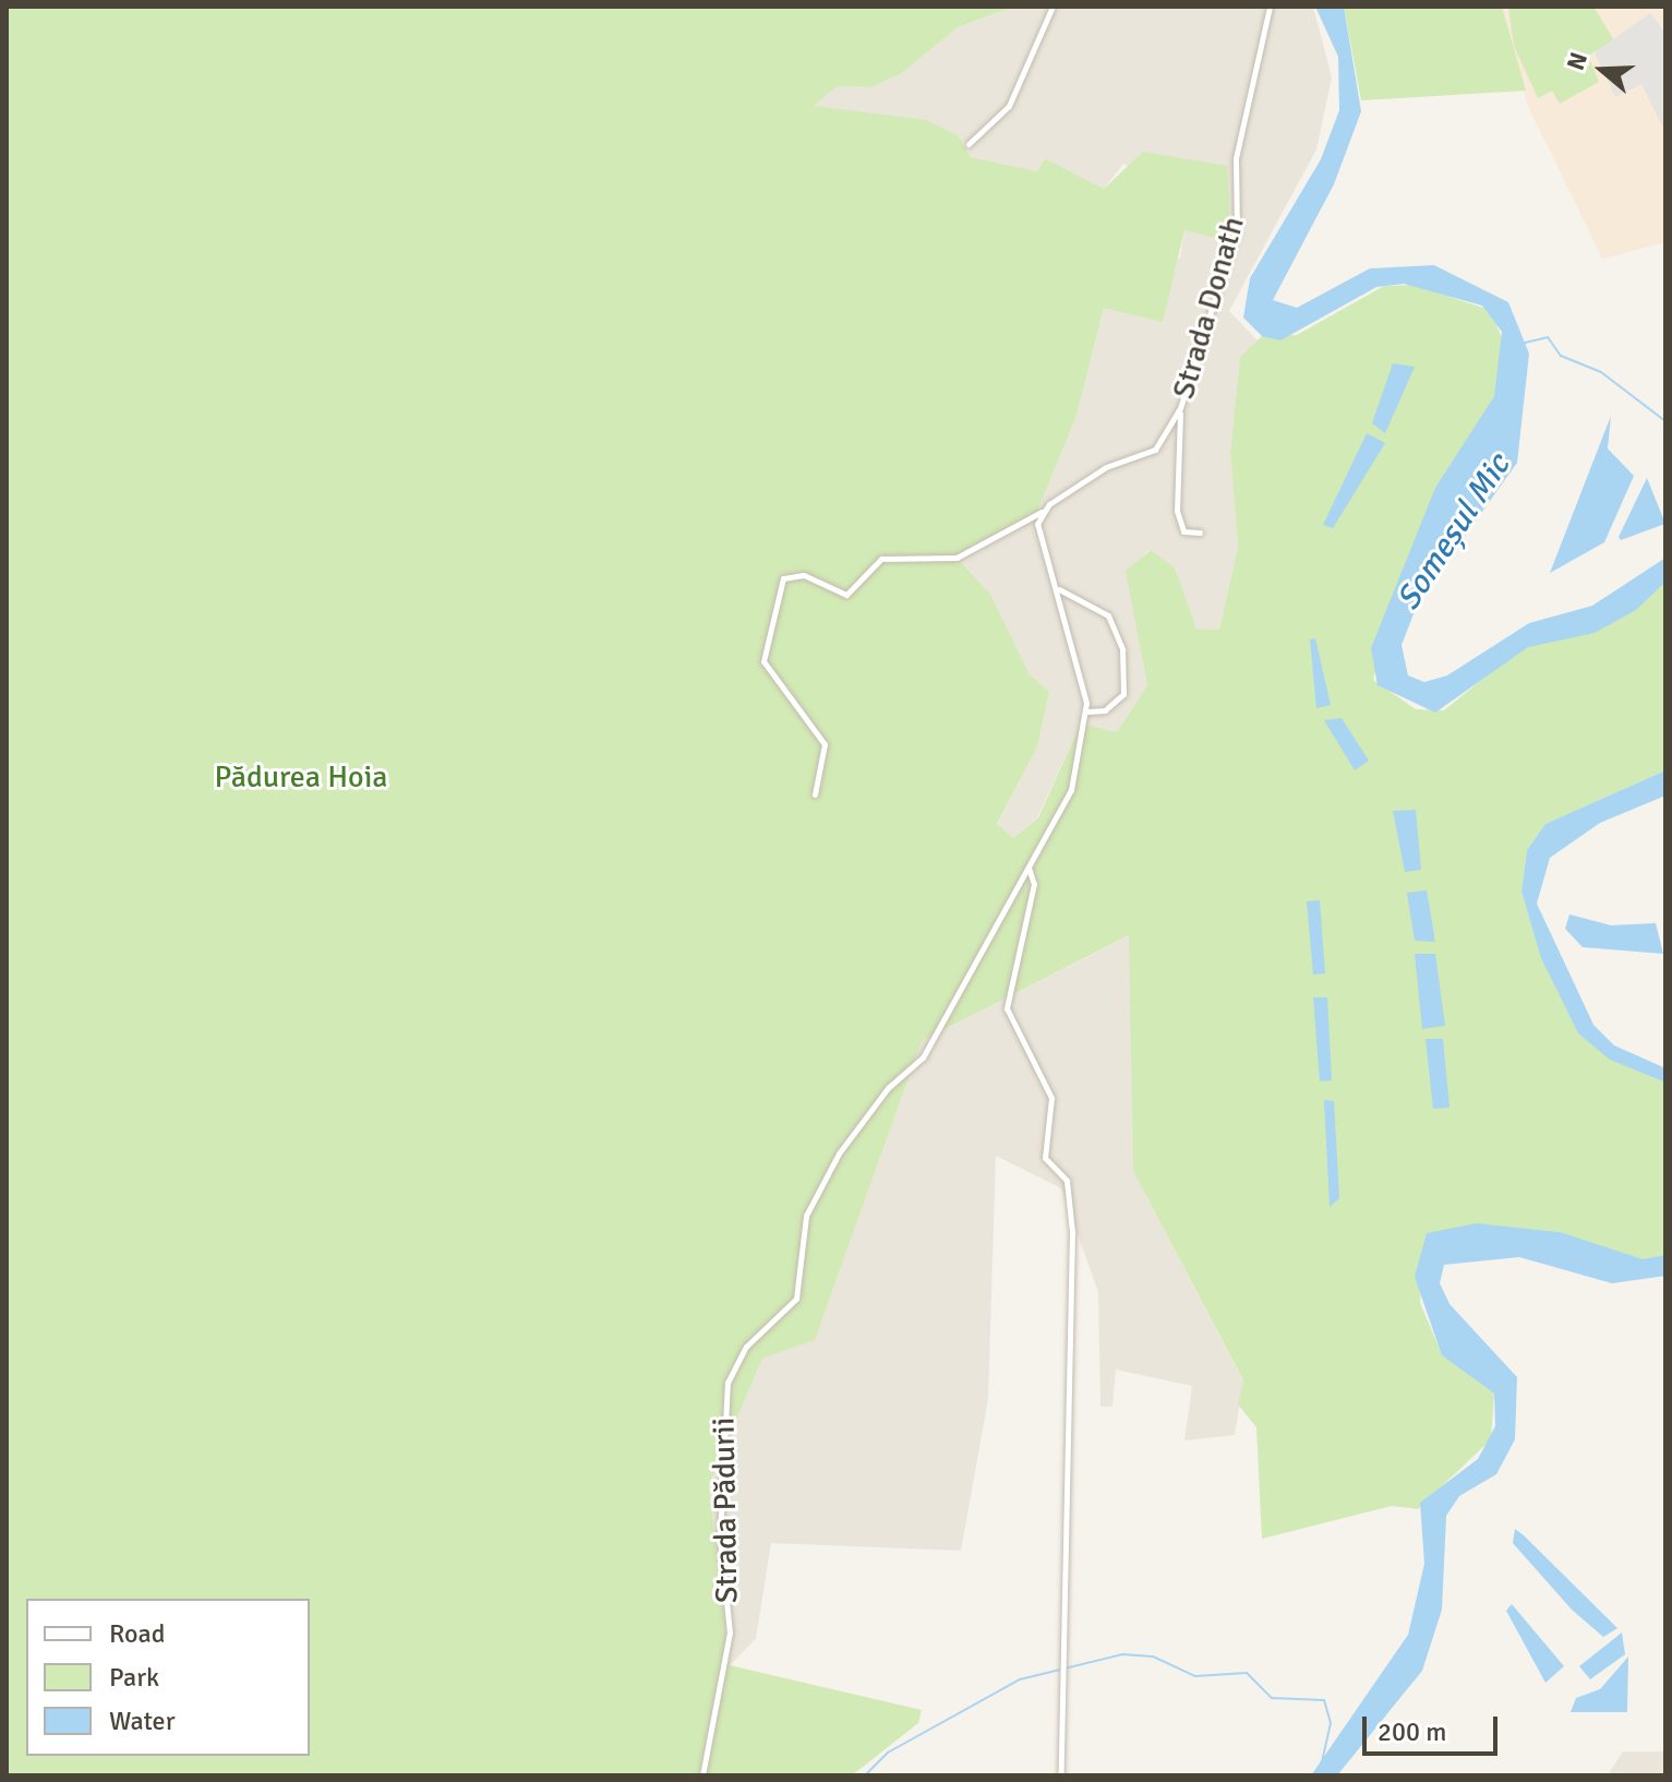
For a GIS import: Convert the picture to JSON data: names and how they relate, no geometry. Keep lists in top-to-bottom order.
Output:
{
  "streets": {
    "street": ["Strada Donath", "Strada Pădurii"]
  },
  "crossings": [
    ["Strada Donath", "Strada Pădurii"]
  ],
  "water": ["Someșul Mic"],
  "parks": ["Pădurea Hoia"],
  "legend": ["Road", "Park", "Water"],
  "scale_bar": "200 m",
  "north": "left"
}
